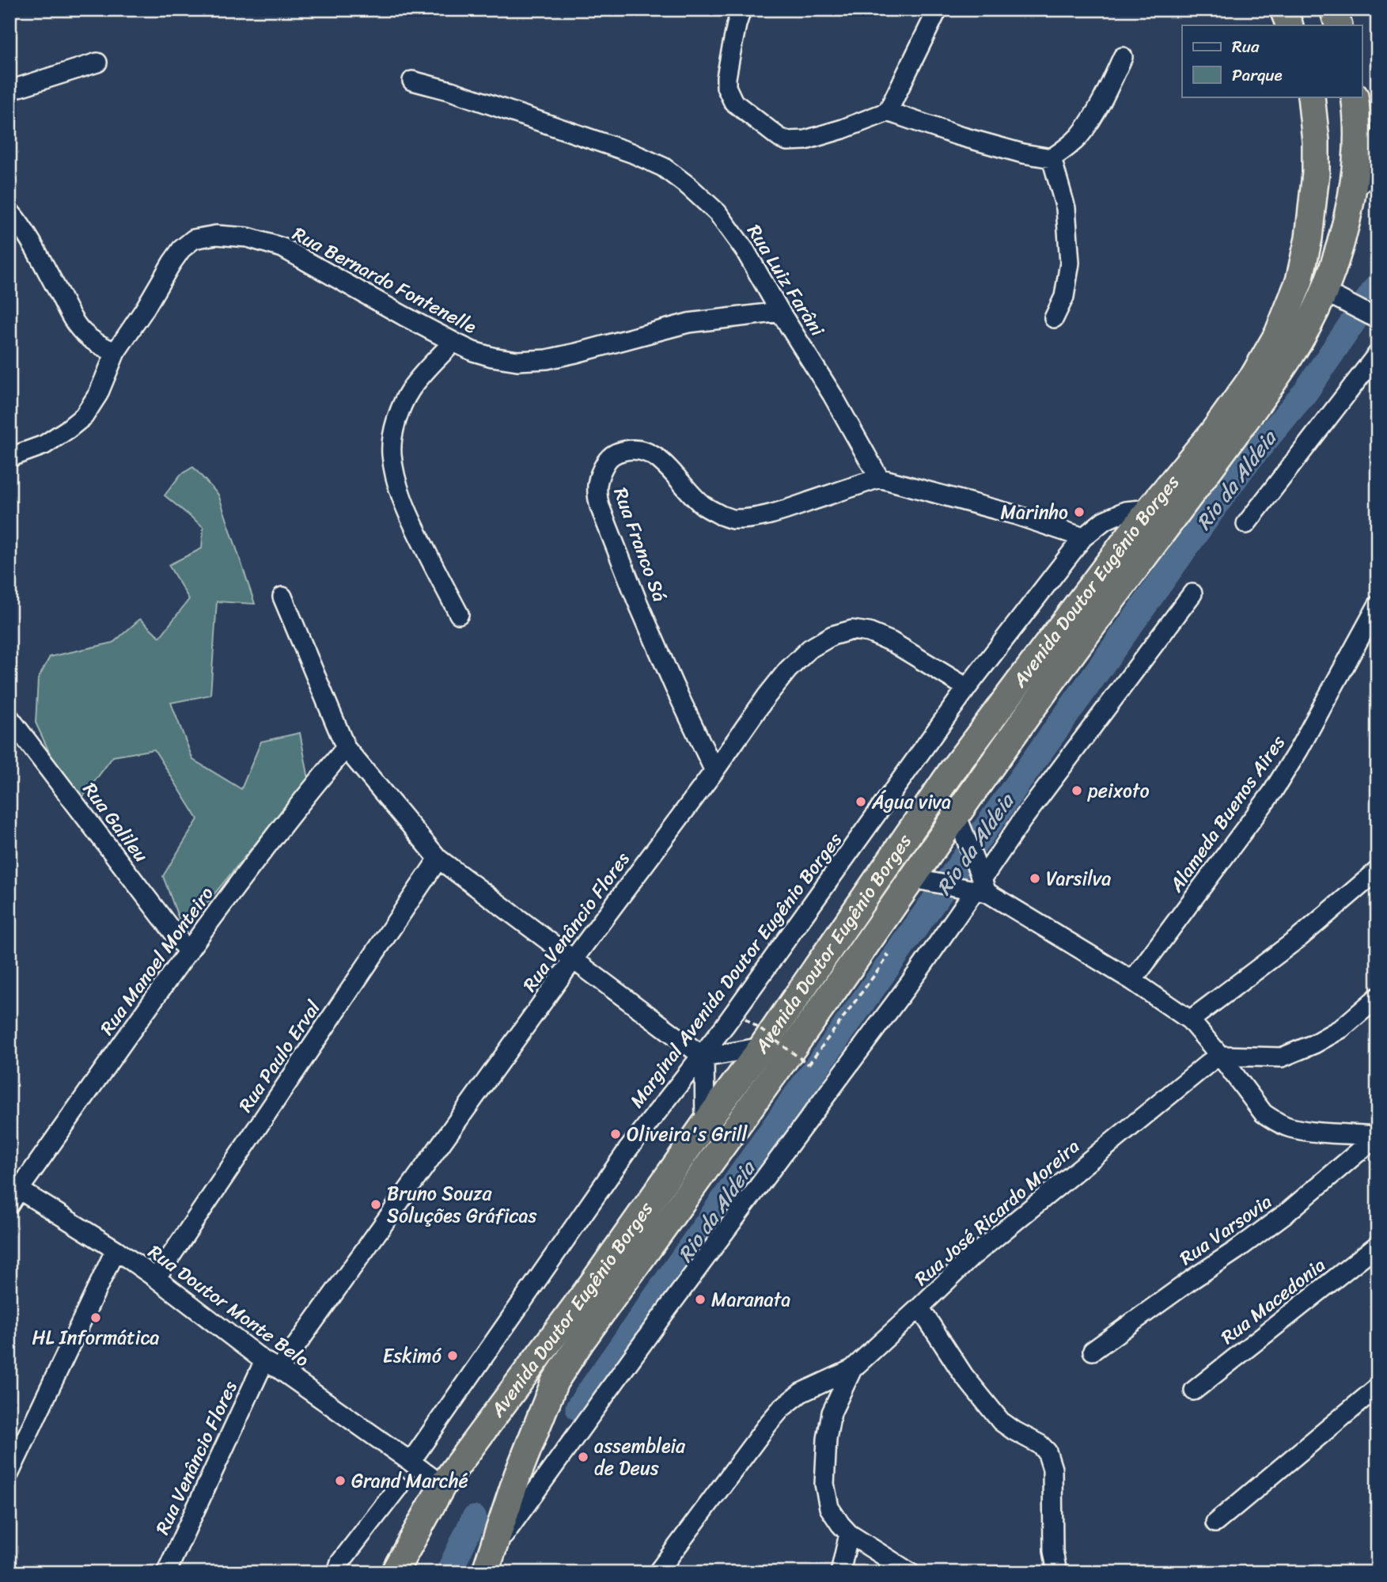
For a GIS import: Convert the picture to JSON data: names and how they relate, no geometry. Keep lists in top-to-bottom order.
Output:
{
  "streets": {
    "highway": ["Avenida Doutor Eugênio Borges"],
    "street": [
      "Rua Bernardo Fontenelle",
      "Rua Luiz Farâni",
      "Rua Franco Sá",
      "Alameda Buenos Aires",
      "Rua Galileu",
      "Rua Venâncio Flores",
      "Rua Manoel Monteiro",
      "Marginal Avenida Doutor Eugênio Borges",
      "Rua Paulo Erval",
      "Rua José Ricardo Moreira",
      "Rua Varsovia",
      "Rua Macedonia",
      "Rua Doutor Monte Belo"
    ]
  },
  "crossings": [
    ["Rua Bernardo Fontenelle", "Rua Luiz Farâni"],
    ["Rua Luiz Farâni", "Rua Franco Sá"],
    ["Rua Franco Sá", "Rua Venâncio Flores"],
    ["Avenida Doutor Eugênio Borges", "Marginal Avenida Doutor Eugênio Borges"],
    ["Rua Galileu", "Rua Manoel Monteiro"],
    ["Rua Venâncio Flores", "Marginal Avenida Doutor Eugênio Borges"],
    ["Rua Venâncio Flores", "Rua Doutor Monte Belo"],
    ["Rua Manoel Monteiro", "Rua Doutor Monte Belo"],
    ["Marginal Avenida Doutor Eugênio Borges", "Rua Doutor Monte Belo"],
    ["Rua Paulo Erval", "Rua Doutor Monte Belo"]
  ],
  "water": ["Rio da Aldeia"],
  "places": [
    "Marinho",
    "peixoto",
    "Água viva",
    "Varsilva",
    "Oliveira's Grill",
    "Bruno Souza Soluções Gráficas",
    "Maranata",
    "HL Informática",
    "Eskimó",
    "assembleia de Deus",
    "Grand Marché"
  ],
  "legend": ["Rua", "Parque"]
}
